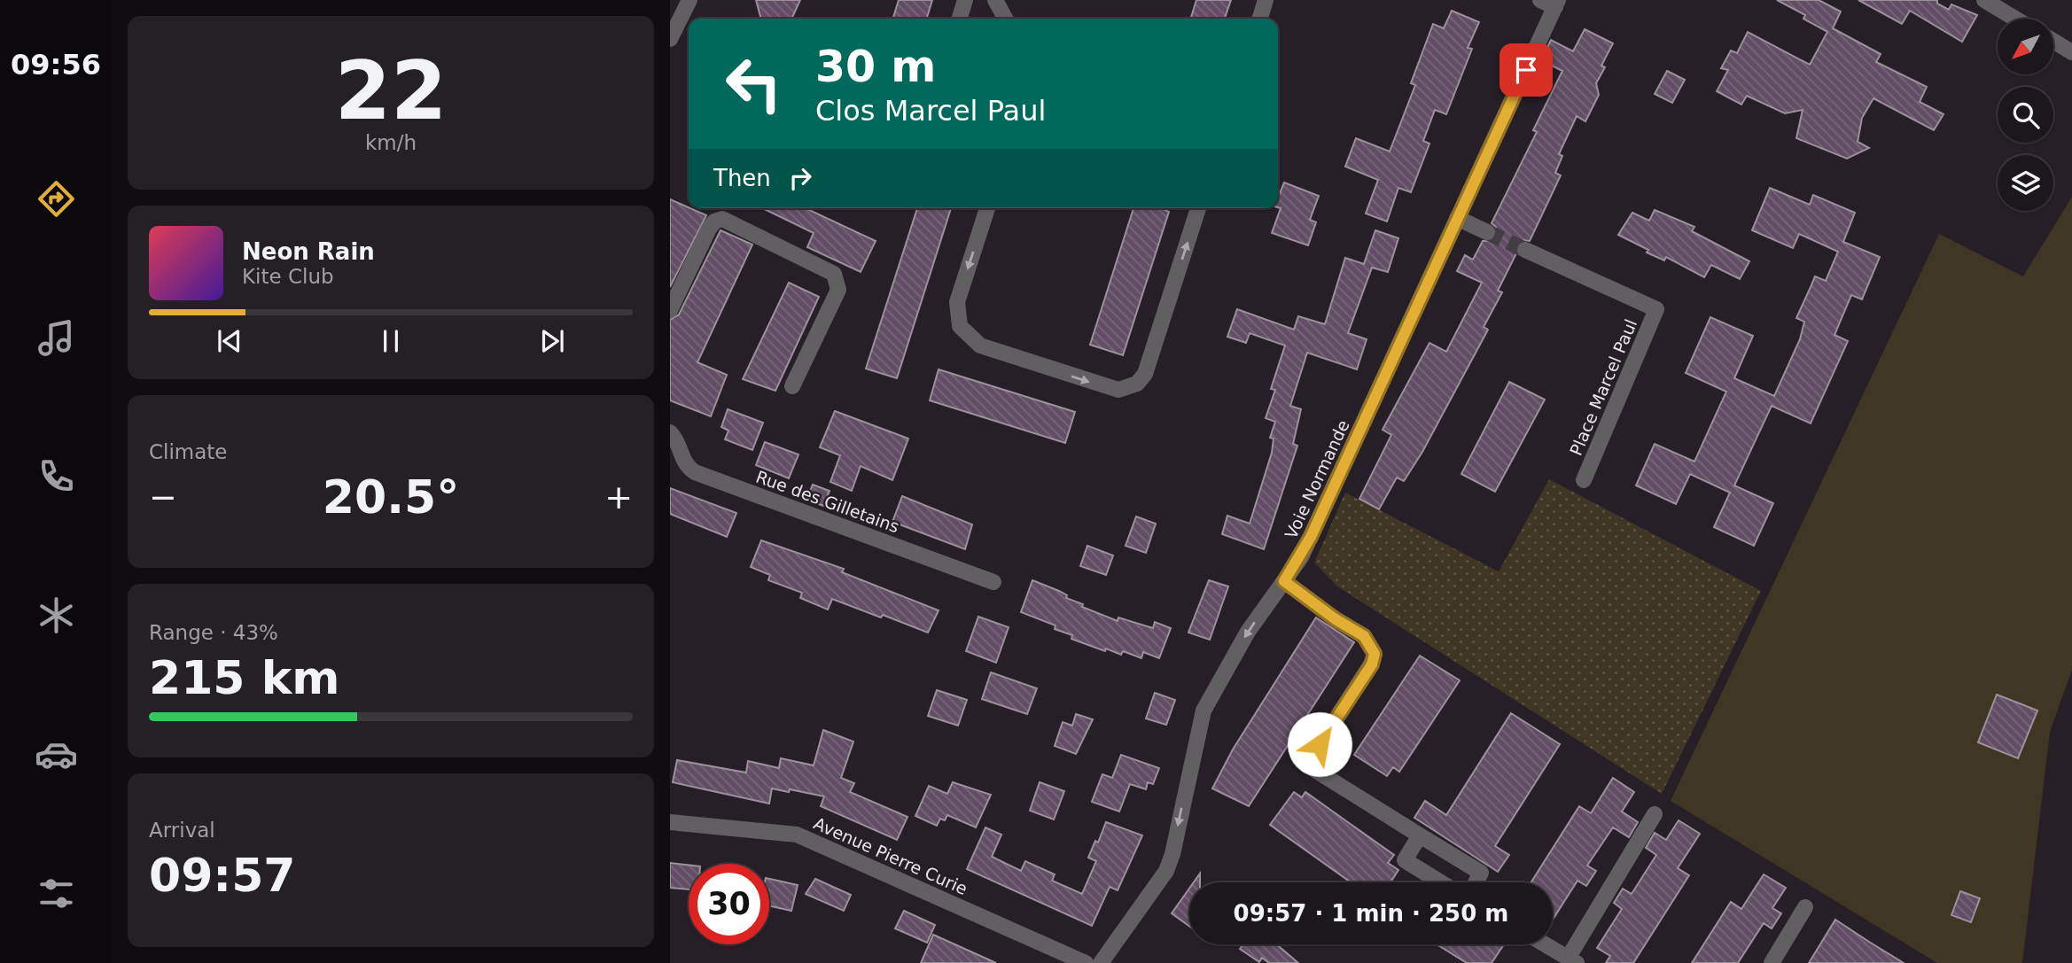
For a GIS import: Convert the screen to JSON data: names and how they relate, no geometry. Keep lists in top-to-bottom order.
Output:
{
  "streets": {
    "street": [
      "Place Marcel Paul",
      "Voie Normande",
      "Rue des Gilletains",
      "Avenue Pierre Curie"
    ]
  },
  "one_way": ["Voie Normande"],
  "north": "bottom left",
  "page": {
    "tabs": "09:56",
    "tile": [
      ["22", "km/h"],
      "Climate",
      ["Range · 43%", "215 km"],
      ["Arrival", "09:57"]
    ],
    "turn": ["30 m", "Clos Marcel Paul"],
    "then": "Then",
    "song": ["Neon Rain", "Kite Club"],
    "heat": ["−", "20.5°", "+"],
    "limit": "30",
    "trip": "09:57 · 1 min · 250 m"
  }
}
